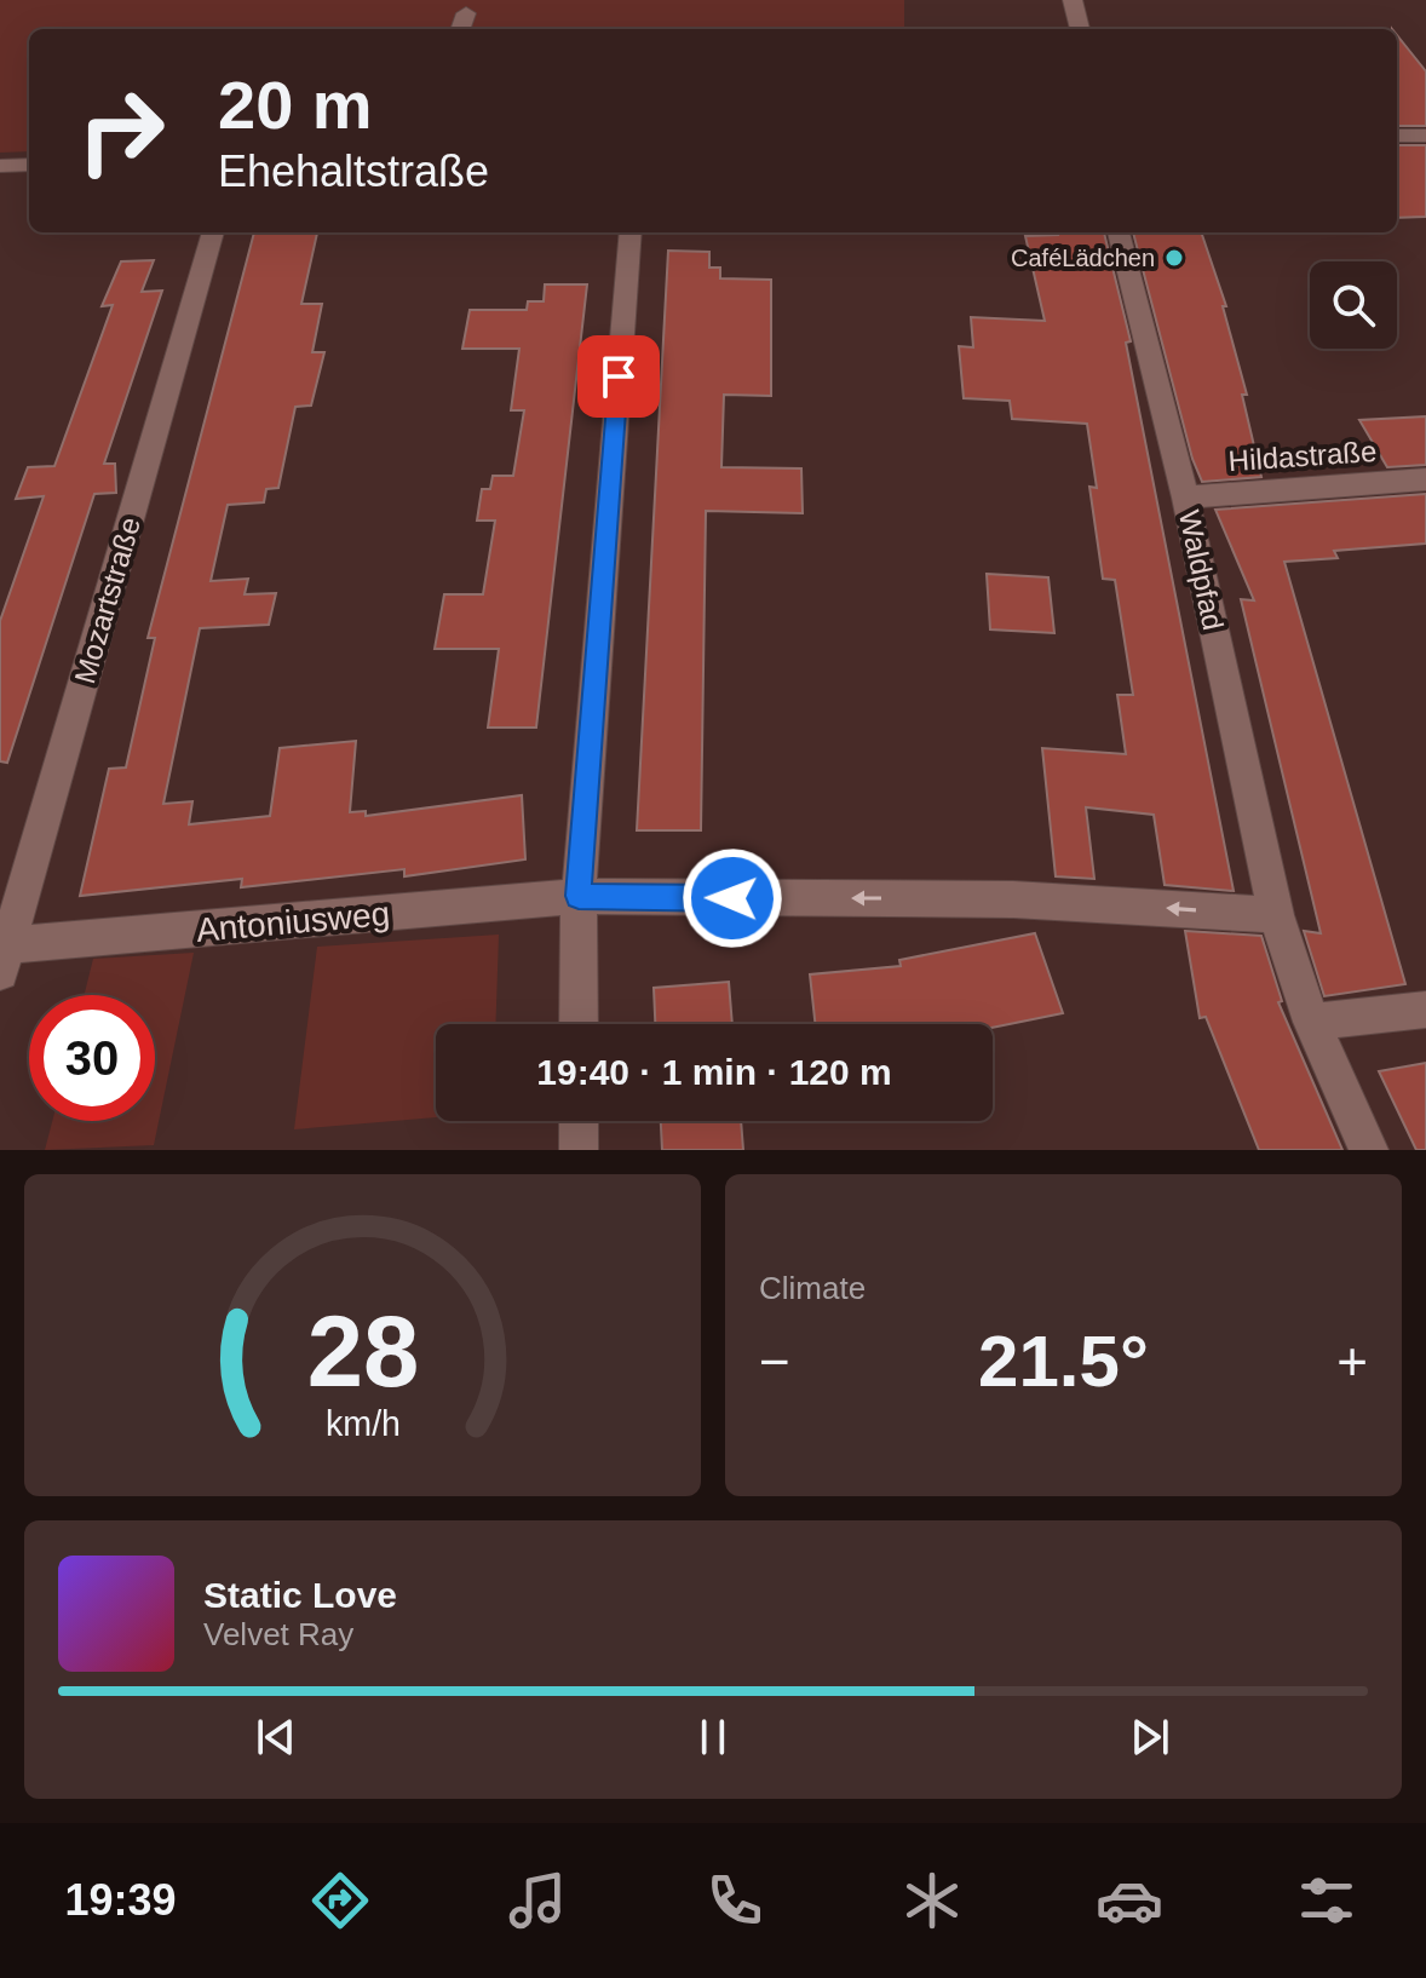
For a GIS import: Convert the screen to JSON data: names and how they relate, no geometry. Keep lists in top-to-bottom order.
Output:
{
  "streets": {
    "street": [
      "Hildastraße",
      "Waldpfad",
      "Mozartstraße",
      "Antoniusweg"
    ]
  },
  "crossings": [
    ["Hildastraße", "Waldpfad"],
    ["Mozartstraße", "Antoniusweg"]
  ],
  "places": ["CaféLädchen"],
  "page": {
    "turn": ["20 m", "Ehehaltstraße"],
    "limit": "30",
    "trip": "19:40 · 1 min · 120 m",
    "tile": "Climate",
    "heat": ["−", "21.5°", "+"],
    "song": ["Static Love", "Velvet Ray"],
    "tabs": "19:39",
    "gauge": ["28", "km/h"]
  }
}
